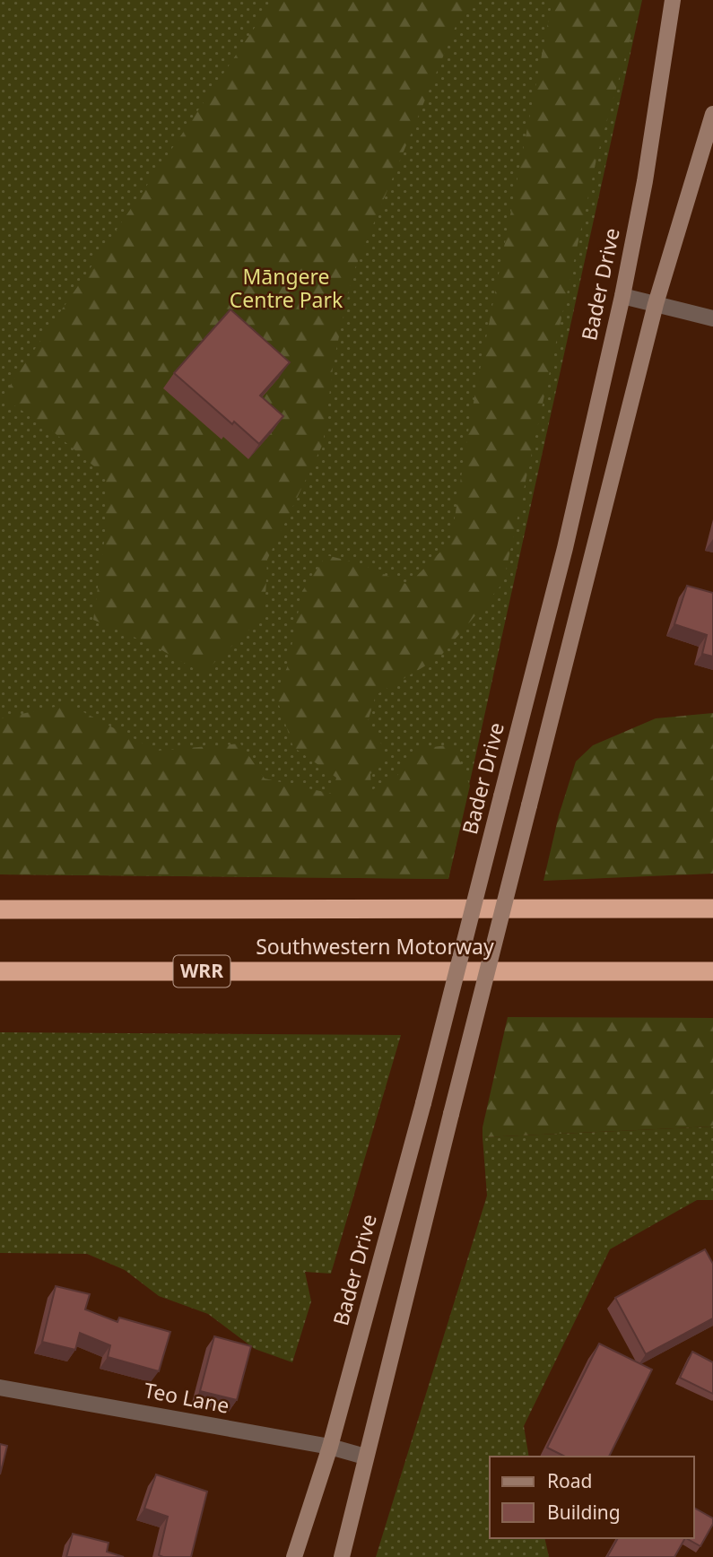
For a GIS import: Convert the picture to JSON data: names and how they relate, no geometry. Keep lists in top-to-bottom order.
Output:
{
  "streets": {
    "highway": ["Southwestern Motorway", "WRR"],
    "main road": ["Bader Drive"],
    "street": ["Teo Lane"]
  },
  "crossings": [
    ["Bader Drive", "Teo Lane"]
  ],
  "parks": ["Māngere Centre Park"],
  "legend": ["Road", "Building"]
}
